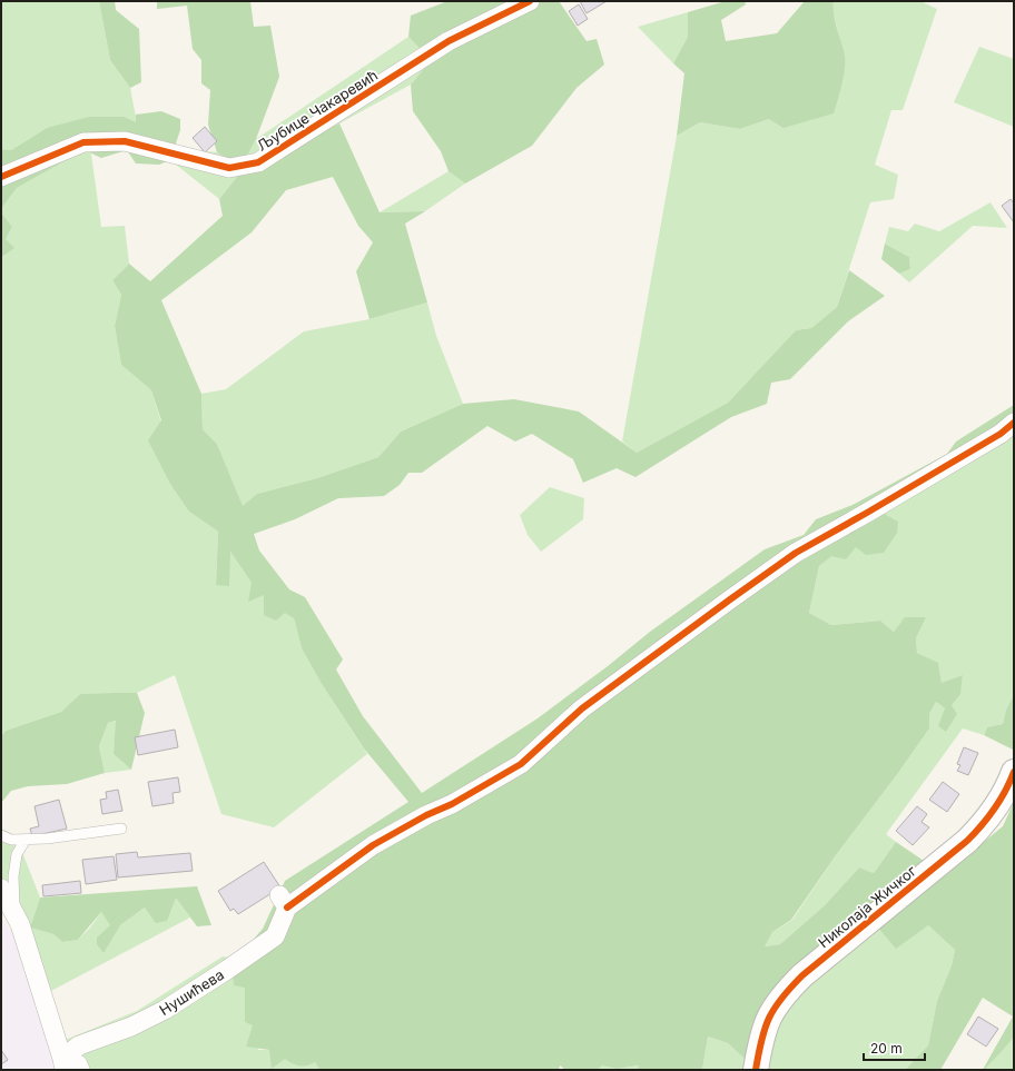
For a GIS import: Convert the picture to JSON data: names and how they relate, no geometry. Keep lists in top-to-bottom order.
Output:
{
  "streets": {
    "street": ["Љубице Чакаревић", "Николаја Жичког", "Нушићева"]
  },
  "scale_bar": "20 m"
}
